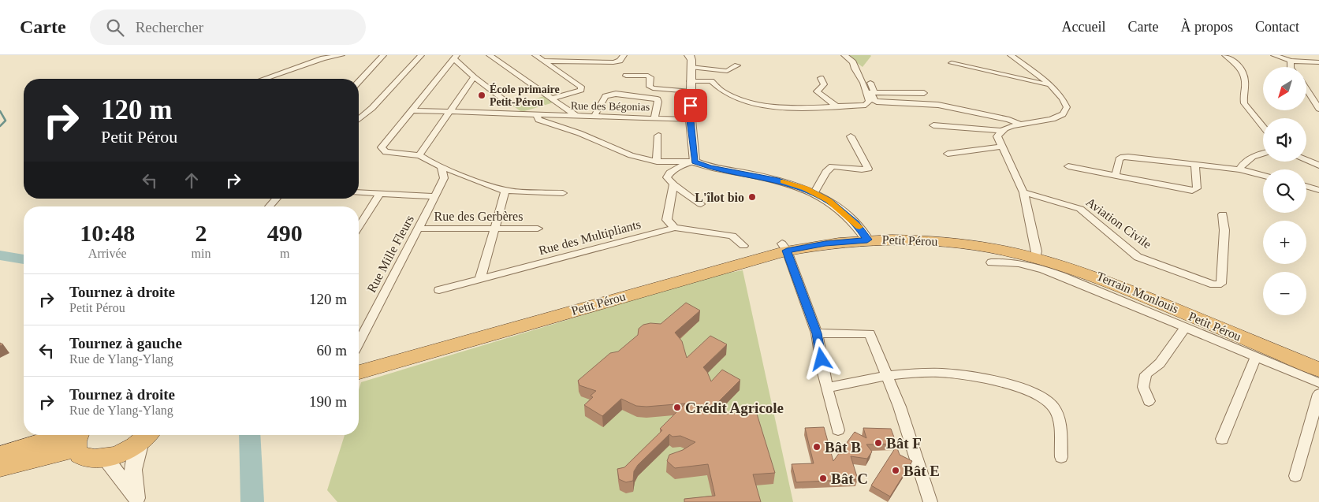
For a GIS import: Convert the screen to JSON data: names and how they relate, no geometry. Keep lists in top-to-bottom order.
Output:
{
  "streets": {
    "highway": ["Petit Pérou"],
    "street": [
      "Rue des Bégonias",
      "Rue des Gerbères",
      "Aviation Civile",
      "Rue des Multipliants",
      "Rue Mille Fleurs",
      "Terrain Monlouis"
    ]
  },
  "crossings": [
    ["Rue des Gerbères", "Rue Mille Fleurs"],
    ["Petit Pérou", "Terrain Monlouis"]
  ],
  "places": [
    "École primaire Petit-Pérou",
    "L'îlot bio",
    "Crédit Agricole",
    "Bât F",
    "Bât B",
    "Bât E",
    "Bât C"
  ],
  "north": "bottom left",
  "page": {
    "header": "Carte",
    "search": "Rechercher",
    "nav": [
      "Accueil",
      "Carte",
      "À propos",
      "Contact"
    ],
    "map_buttons": ["+", "−"],
    "turn": ["120 m", "Petit Pérou"],
    "eta": [
      "10:48",
      "Arrivée",
      "2",
      "min",
      "490",
      "m"
    ],
    "list": [
      {
        "name": "Tournez à droite",
        "note": "Petit Pérou",
        "value": "120 m"
      },
      {
        "name": "Tournez à gauche",
        "note": "Rue de Ylang-Ylang",
        "value": "60 m"
      },
      {
        "name": "Tournez à droite",
        "note": "Rue de Ylang-Ylang",
        "value": "190 m"
      }
    ]
  }
}
